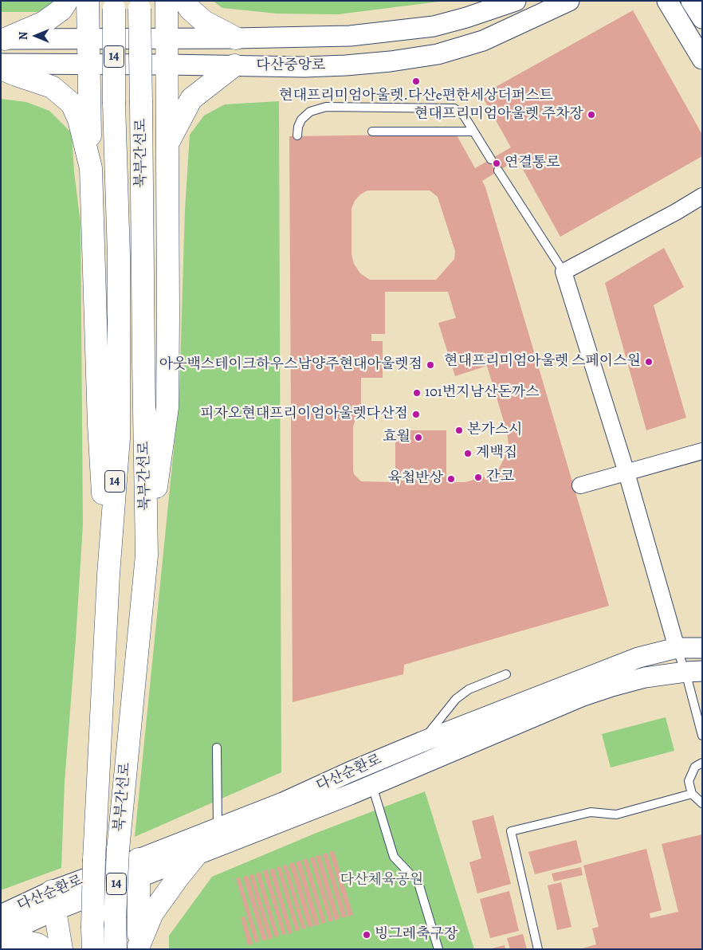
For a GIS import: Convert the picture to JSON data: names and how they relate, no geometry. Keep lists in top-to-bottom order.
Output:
{
  "streets": {
    "highway": ["14", "북부간선로"],
    "street": ["다산중앙로", "다산순환로"]
  },
  "parks": ["다산체육공원"],
  "places": [
    "현대프리미엄아울렛.다산e편한세상더퍼스트",
    "현대프리미엄아울렛 주차장",
    "연결통로",
    "현대프리미엄아울렛 스페이스원",
    "아웃백스테이크하우스남양주현대아울렛점",
    "101번지남산돈까스",
    "피자오현대프리이엄아울렛다산점",
    "본가스시",
    "효월",
    "계백집",
    "간코",
    "육첩반상",
    "빙그레축구장"
  ],
  "north": "left"
}
